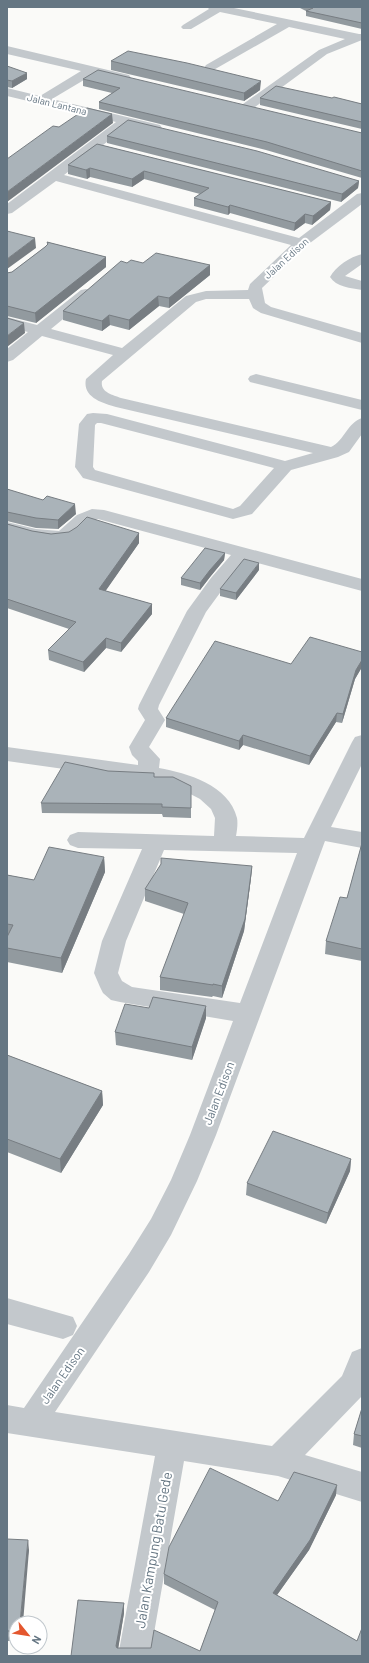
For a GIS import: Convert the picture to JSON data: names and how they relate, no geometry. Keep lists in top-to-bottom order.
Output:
{
  "streets": {
    "street": ["Jalan Lantana", "Jalan Edison", "Jalan Kampung Batu Gede"]
  },
  "north": "bottom right"
}
